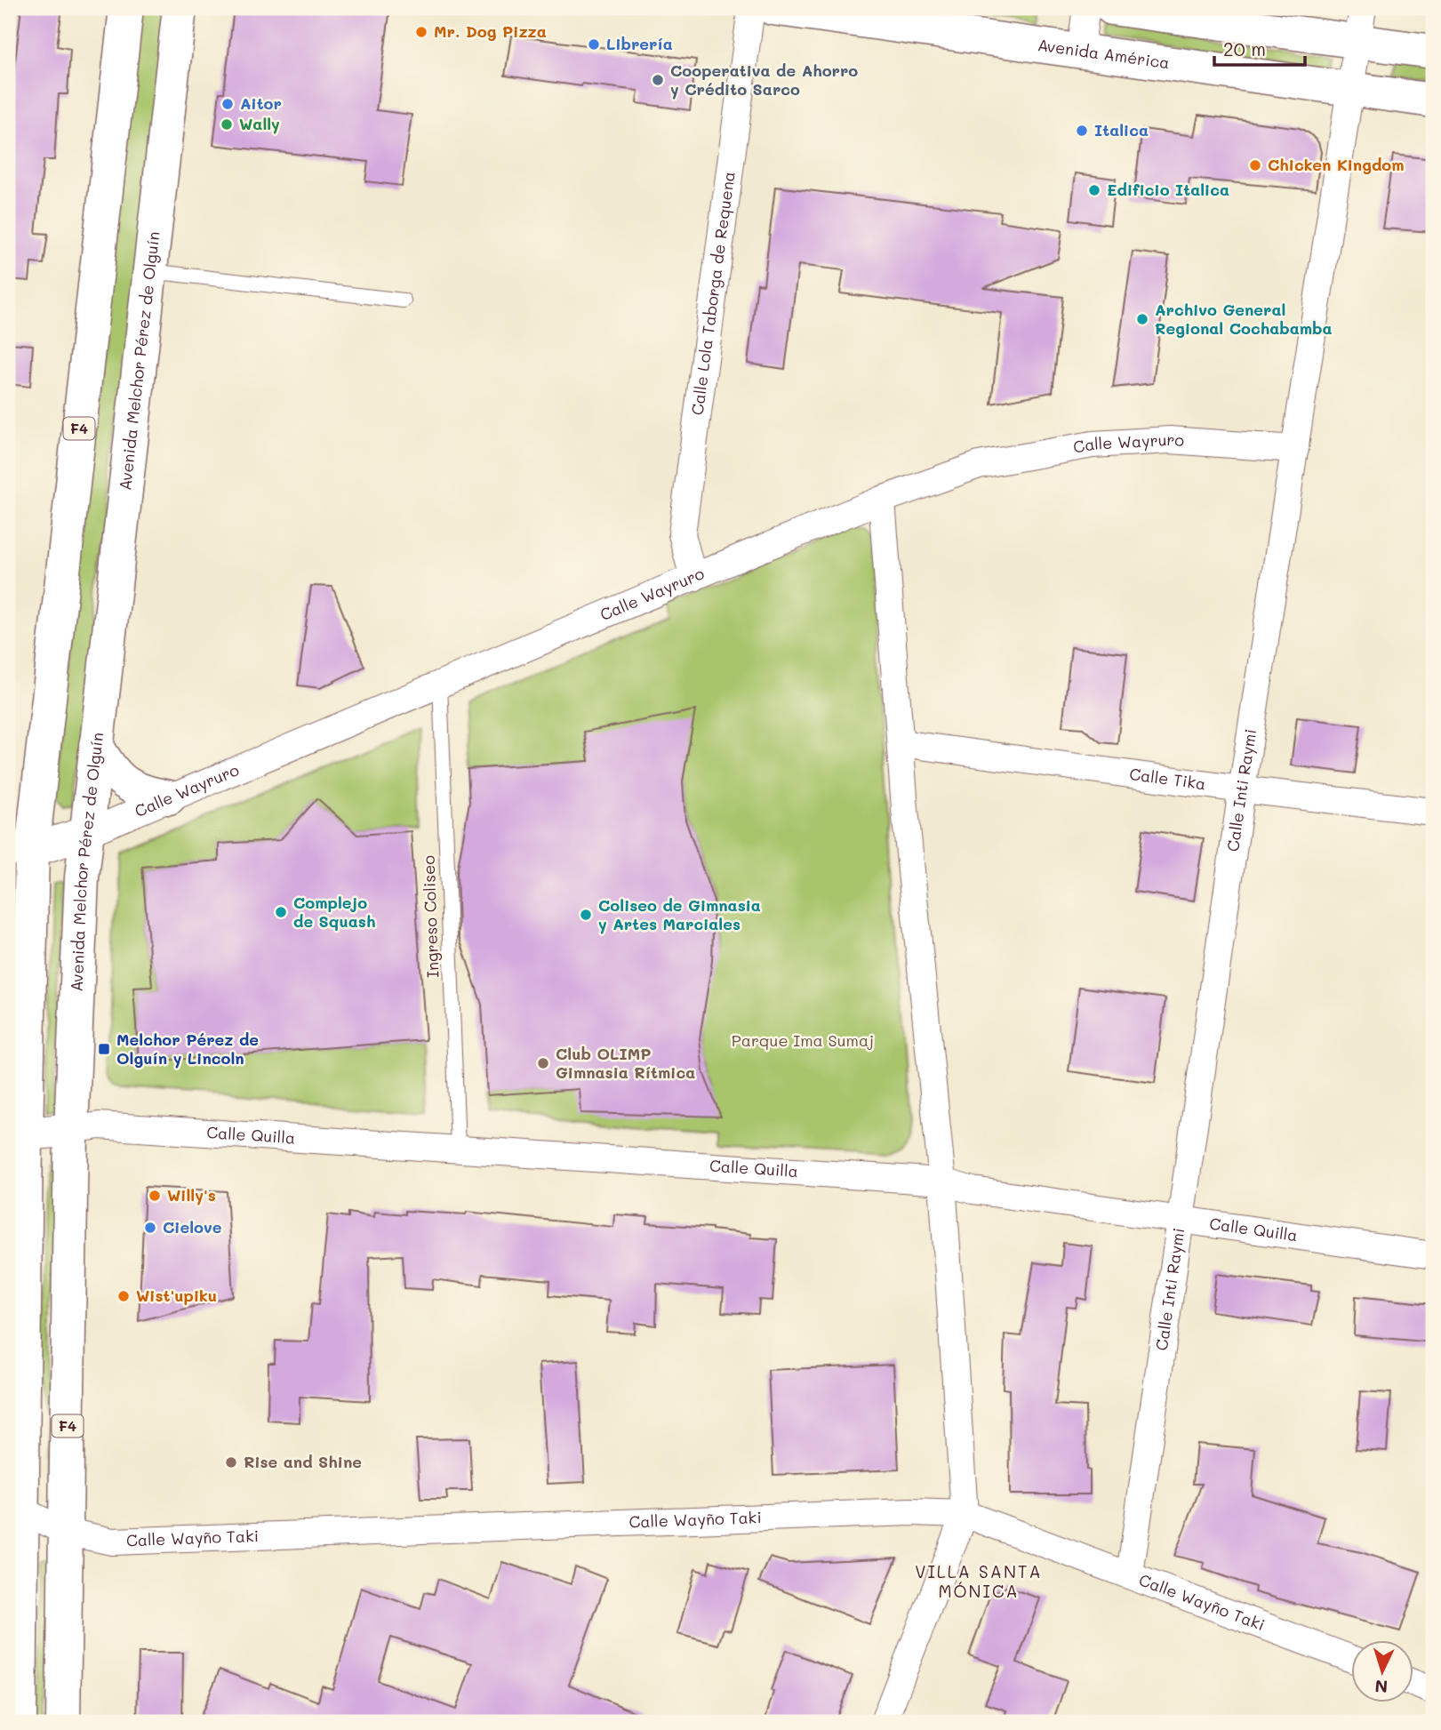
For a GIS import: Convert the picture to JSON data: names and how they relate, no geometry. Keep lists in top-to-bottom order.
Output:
{
  "streets": {
    "main road": ["Avenida América", "Avenida Melchor Pérez de Olguín", "F4"],
    "street": [
      "Calle Lola Taborga de Requena",
      "Calle Wayruro",
      "Calle Tika",
      "Calle Inti Raymi",
      "Calle Quilla",
      "Calle Wayño Taki"
    ],
    "lane": ["Ingreso Coliseo"]
  },
  "crossings": [
    ["Avenida América", "Calle Inti Raymi"],
    ["Calle Lola Taborga de Requena", "Calle Wayruro"],
    ["Avenida Melchor Pérez de Olguín", "Calle Wayruro"],
    ["Avenida Melchor Pérez de Olguín", "Calle Quilla"],
    ["Avenida Melchor Pérez de Olguín", "Calle Wayño Taki"],
    ["F4", "Calle Wayruro"],
    ["F4", "Calle Wayño Taki"],
    ["Calle Wayruro", "Calle Inti Raymi"],
    ["Calle Wayruro", "Ingreso Coliseo"],
    ["Calle Tika", "Calle Inti Raymi"],
    ["Calle Inti Raymi", "Calle Quilla"],
    ["Calle Inti Raymi", "Calle Wayño Taki"],
    ["Ingreso Coliseo", "Calle Quilla"]
  ],
  "districts": ["VILLA SANTA MÓNICA"],
  "parks": ["Parque Ima Sumaj"],
  "places": {
    "other": [
      "Mr. Dog Pizza",
      "Librería",
      "Cooperativa de Ahorro y Crédito Sarco",
      "Aitor",
      "Wally",
      "Italica",
      "Chicken Kingdom",
      "Edificio Italica",
      "Archivo General Regional Cochabamba",
      "Complejo de Squash",
      "Coliseo de Gimnasia y Artes Marciales",
      "Club OLIMP Gimnasia Rítmica",
      "Willy's",
      "Cielove",
      "Wist'upiku",
      "Rise and Shine"
    ],
    "transit": ["Melchor Pérez de Olguín y Lincoln"]
  },
  "scale_bar": "20 m",
  "north": "bottom"
}
